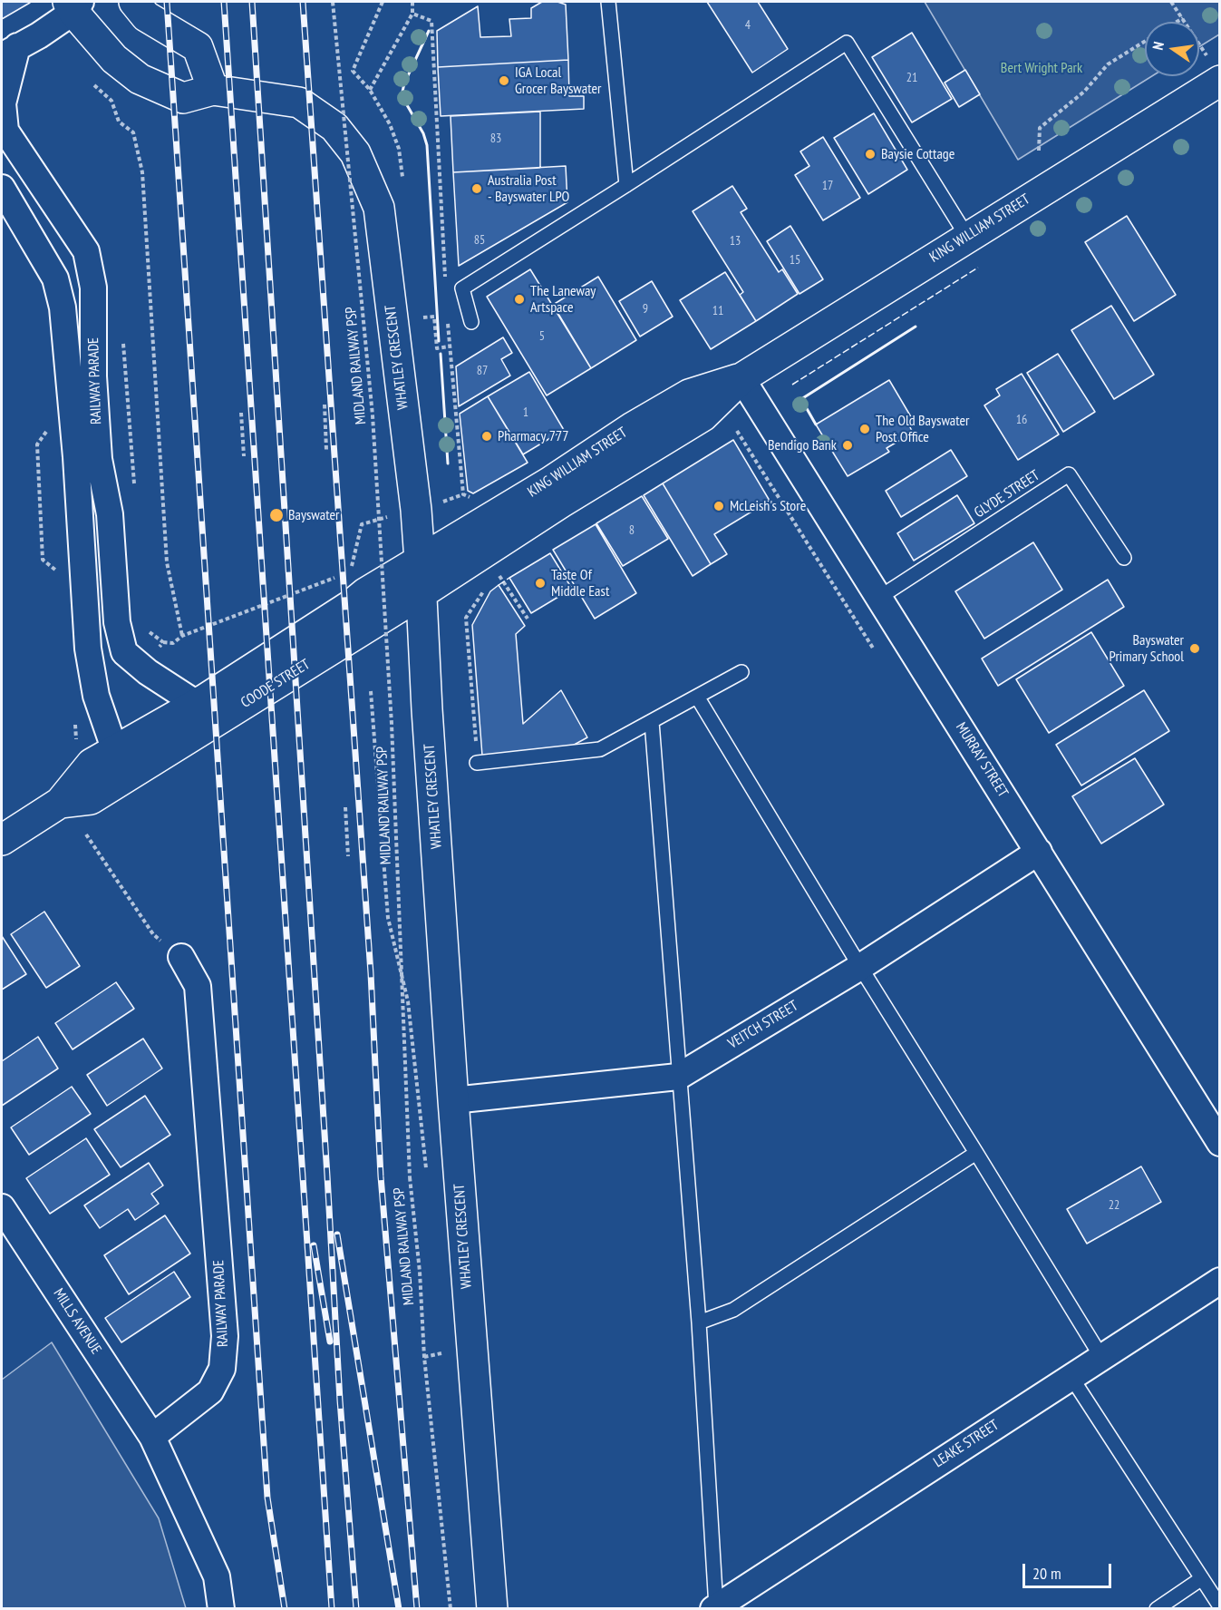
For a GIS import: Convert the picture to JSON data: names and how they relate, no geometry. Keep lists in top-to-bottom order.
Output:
{
  "streets": {
    "main road": ["KING WILLIAM STREET", "WHATLEY CRESCENT", "COODE STREET"],
    "street": [
      "RAILWAY PARADE",
      "MURRAY STREET",
      "VEITCH STREET",
      "MILLS AVENUE",
      "LEAKE STREET"
    ],
    "lane": ["GLYDE STREET"],
    "path": ["MIDLAND RAILWAY PSP"]
  },
  "crossings": [
    ["KING WILLIAM STREET", "WHATLEY CRESCENT"],
    ["KING WILLIAM STREET", "COODE STREET"],
    ["KING WILLIAM STREET", "MURRAY STREET"],
    ["WHATLEY CRESCENT", "COODE STREET"],
    ["WHATLEY CRESCENT", "VEITCH STREET"],
    ["RAILWAY PARADE", "COODE STREET"],
    ["RAILWAY PARADE", "MILLS AVENUE"],
    ["GLYDE STREET", "MURRAY STREET"],
    ["MURRAY STREET", "VEITCH STREET"]
  ],
  "parks": ["Bert Wright Park"],
  "places": [
    "IGA Local Grocer Bayswater",
    "Baysie Cottage",
    "Australia Post - Bayswater LPO",
    "The Laneway Artspace",
    "The Old Bayswater Post Office",
    "Pharmacy 777",
    "Bendigo Bank",
    "McLeish's Store",
    "Bayswater",
    "Taste Of Middle East",
    "Bayswater Primary School"
  ],
  "house_numbers": [
    "4",
    "21",
    "83",
    "17",
    "85",
    "13",
    "15",
    "9",
    "11",
    "5",
    "87",
    "1",
    "16",
    "8",
    "22"
  ],
  "scale_bar": "20 m",
  "north": "left"
}
